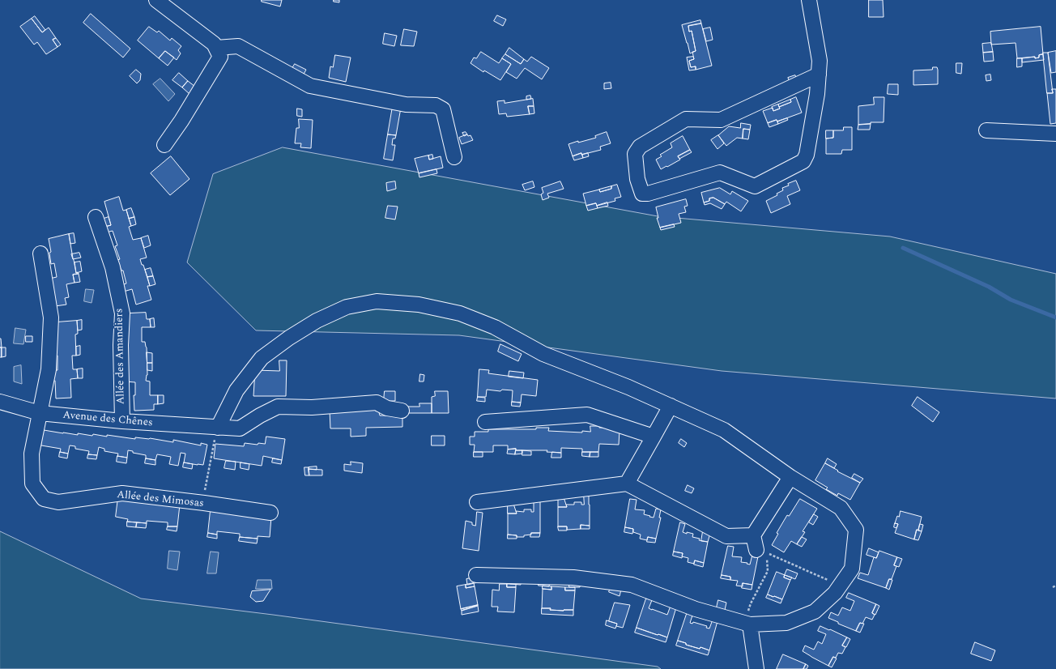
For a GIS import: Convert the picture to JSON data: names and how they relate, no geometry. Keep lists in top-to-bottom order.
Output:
{
  "streets": {
    "street": ["Allée des Amandiers", "Avenue des Chênes", "Allée des Mimosas"]
  },
  "crossings": [
    ["Allée des Amandiers", "Avenue des Chênes"],
    ["Avenue des Chênes", "Allée des Mimosas"]
  ]
}
